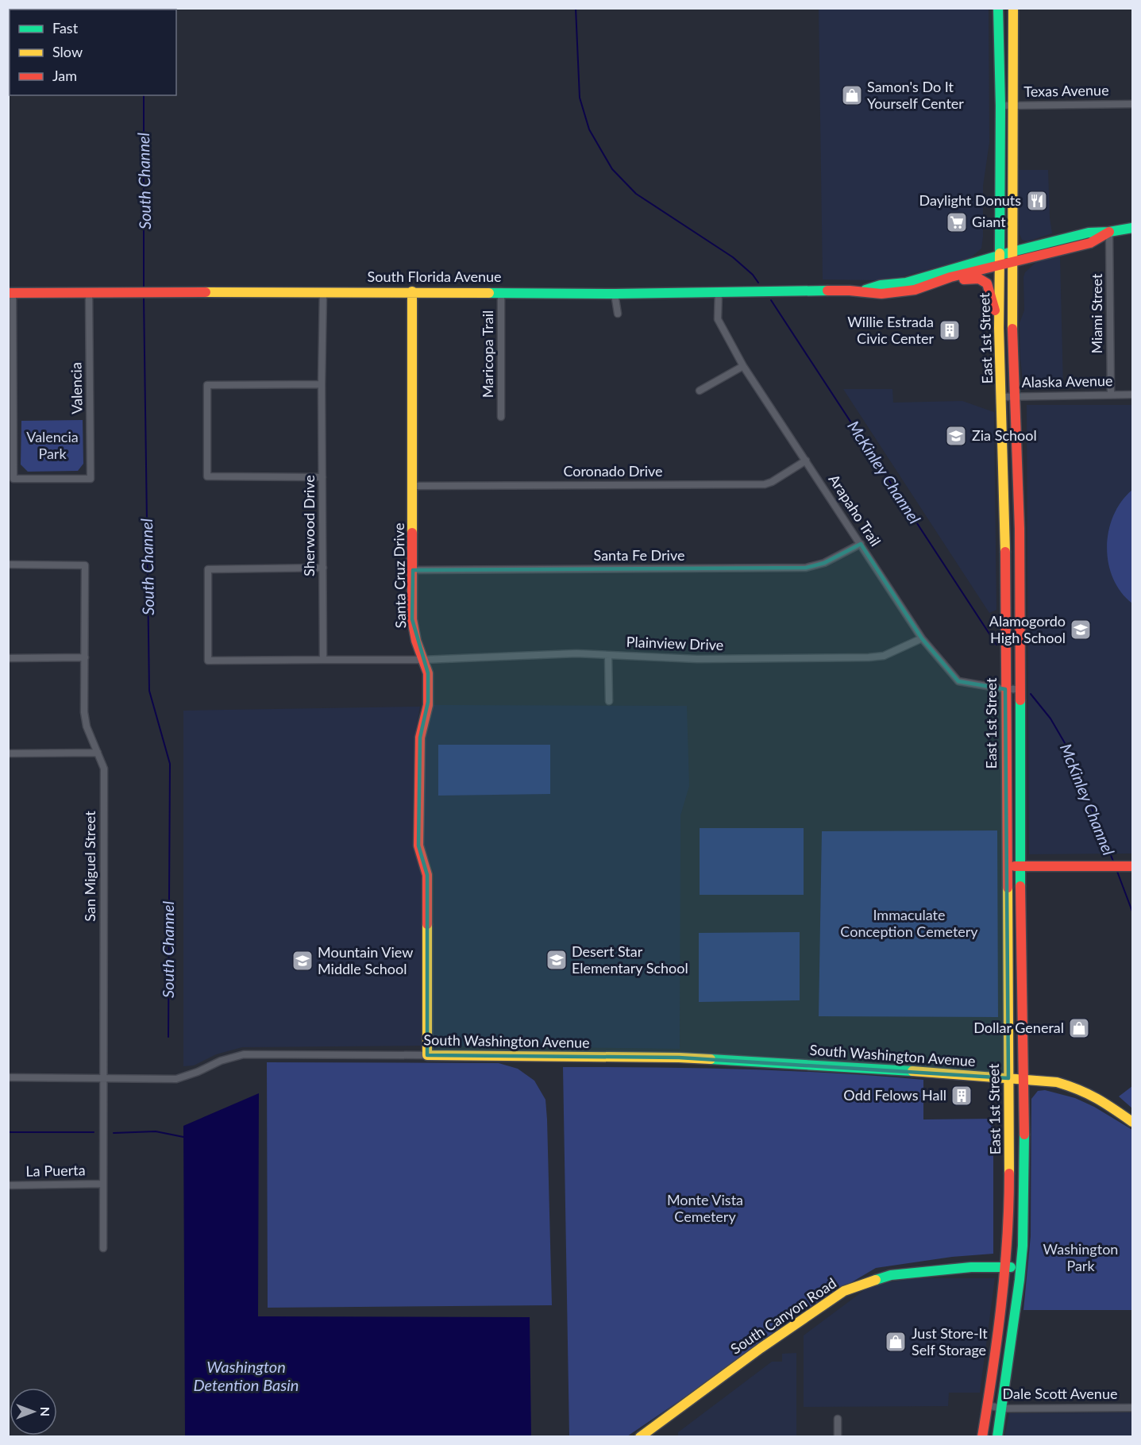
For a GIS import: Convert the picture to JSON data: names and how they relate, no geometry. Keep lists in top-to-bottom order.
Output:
{
  "streets": {
    "main road": [
      "South Florida Avenue",
      "East 1st Street",
      "Santa Cruz Drive",
      "South Washington Avenue",
      "South Canyon Road"
    ],
    "street": [
      "Texas Avenue",
      "Miami Street",
      "Maricopa Trail",
      "Alaska Avenue",
      "Valencia",
      "Coronado Drive",
      "Arapaho Trail",
      "Sherwood Drive",
      "Santa Fe Drive",
      "Plainview Drive",
      "San Miguel Street",
      "La Puerta",
      "Dale Scott Avenue"
    ]
  },
  "crossings": [
    ["Texas Avenue", "East 1st Street"],
    ["South Florida Avenue", "Miami Street"],
    ["South Florida Avenue", "East 1st Street"],
    ["South Florida Avenue", "Maricopa Trail"],
    ["South Florida Avenue", "Valencia"],
    ["South Florida Avenue", "Arapaho Trail"],
    ["South Florida Avenue", "Sherwood Drive"],
    ["South Florida Avenue", "Santa Cruz Drive"],
    ["Miami Street", "Alaska Avenue"],
    ["East 1st Street", "Alaska Avenue"],
    ["East 1st Street", "Arapaho Trail"],
    ["East 1st Street", "South Washington Avenue"],
    ["East 1st Street", "South Canyon Road"],
    ["East 1st Street", "Dale Scott Avenue"],
    ["Coronado Drive", "Arapaho Trail"],
    ["Coronado Drive", "Santa Cruz Drive"],
    ["Arapaho Trail", "Santa Fe Drive"],
    ["Arapaho Trail", "Plainview Drive"],
    ["Santa Fe Drive", "Santa Cruz Drive"],
    ["Santa Cruz Drive", "Plainview Drive"],
    ["Santa Cruz Drive", "South Washington Avenue"],
    ["San Miguel Street", "South Washington Avenue"],
    ["San Miguel Street", "La Puerta"]
  ],
  "water": ["South Channel", "McKinley Channel", "Washington Detention Basin"],
  "parks": [
    "Valencia Park",
    "Immaculate Conception Cemetery",
    "Monte Vista Cemetery",
    "Washington Park"
  ],
  "places": {
    "shop": ["Samon's Do It Yourself Center", "Dollar General", "Just Store-It Self Storage"],
    "restaurant": ["Daylight Donuts"],
    "supermarket": ["Giant"],
    "building": ["Willie Estrada Civic Center", "Odd Felows Hall"],
    "school or university": [
      "Zia School",
      "Alamogordo High School",
      "Desert Star Elementary School",
      "Mountain View Middle School"
    ]
  },
  "legend": ["Fast", "Slow", "Jam"],
  "north": "right"
}
